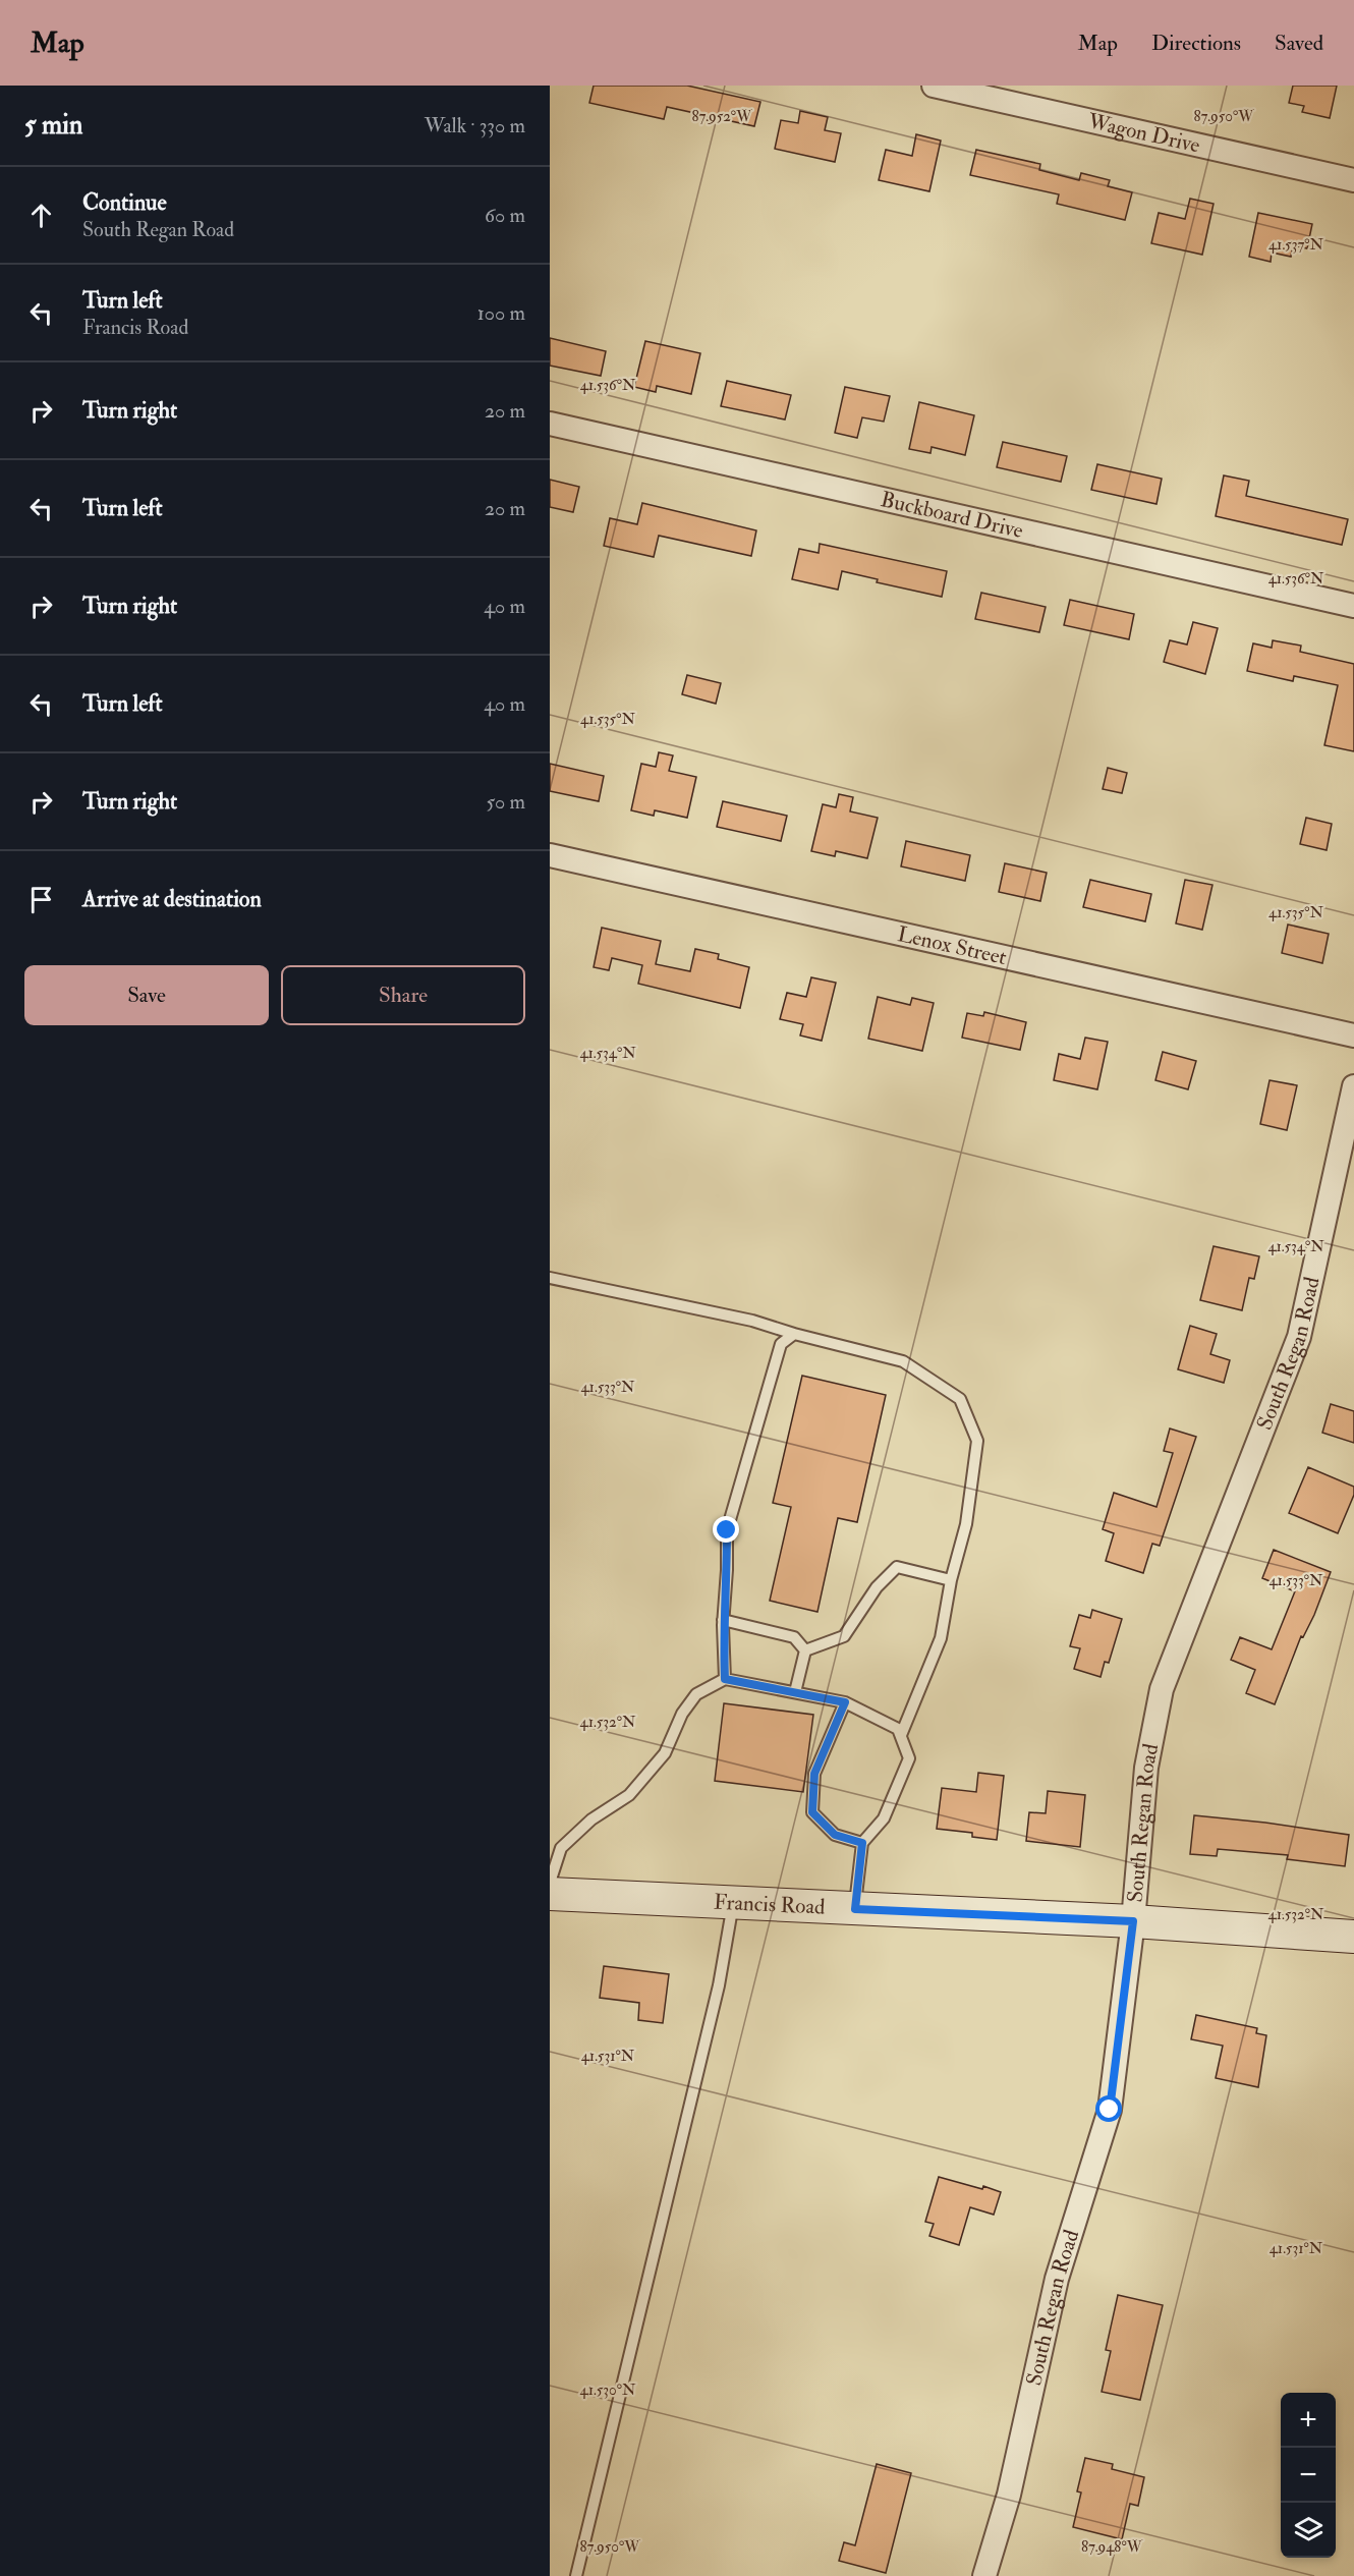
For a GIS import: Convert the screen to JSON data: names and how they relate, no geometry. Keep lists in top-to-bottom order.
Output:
{
  "streets": {
    "street": [
      "Wagon Drive",
      "Buckboard Drive",
      "Lenox Street",
      "South Regan Road",
      "Francis Road"
    ]
  },
  "crossings": [
    ["South Regan Road", "Francis Road"]
  ],
  "page": {
    "header": "Map",
    "nav": ["Map", "Directions", "Saved"],
    "heading": ["5 min", "Walk · 330 m"],
    "list": [
      ["Continue", "South Regan Road", "60 m"],
      ["Turn left", "Francis Road", "100 m"],
      ["Turn right", "20 m"],
      ["Turn left", "20 m"],
      ["Turn right", "40 m"],
      ["Turn left", "40 m"],
      ["Turn right", "50 m"],
      "Arrive at destination"
    ],
    "buttons": ["Save", "Share"],
    "map_buttons": ["+", "−"]
  },
  "coordinates": [
    "87.952°W",
    "87.950°W",
    "41.537°N",
    "41.536°N",
    "41.535°N",
    "41.534°N",
    "41.533°N",
    "41.532°N",
    "41.531°N",
    "41.530°N",
    "87.948°W"
  ]
}
